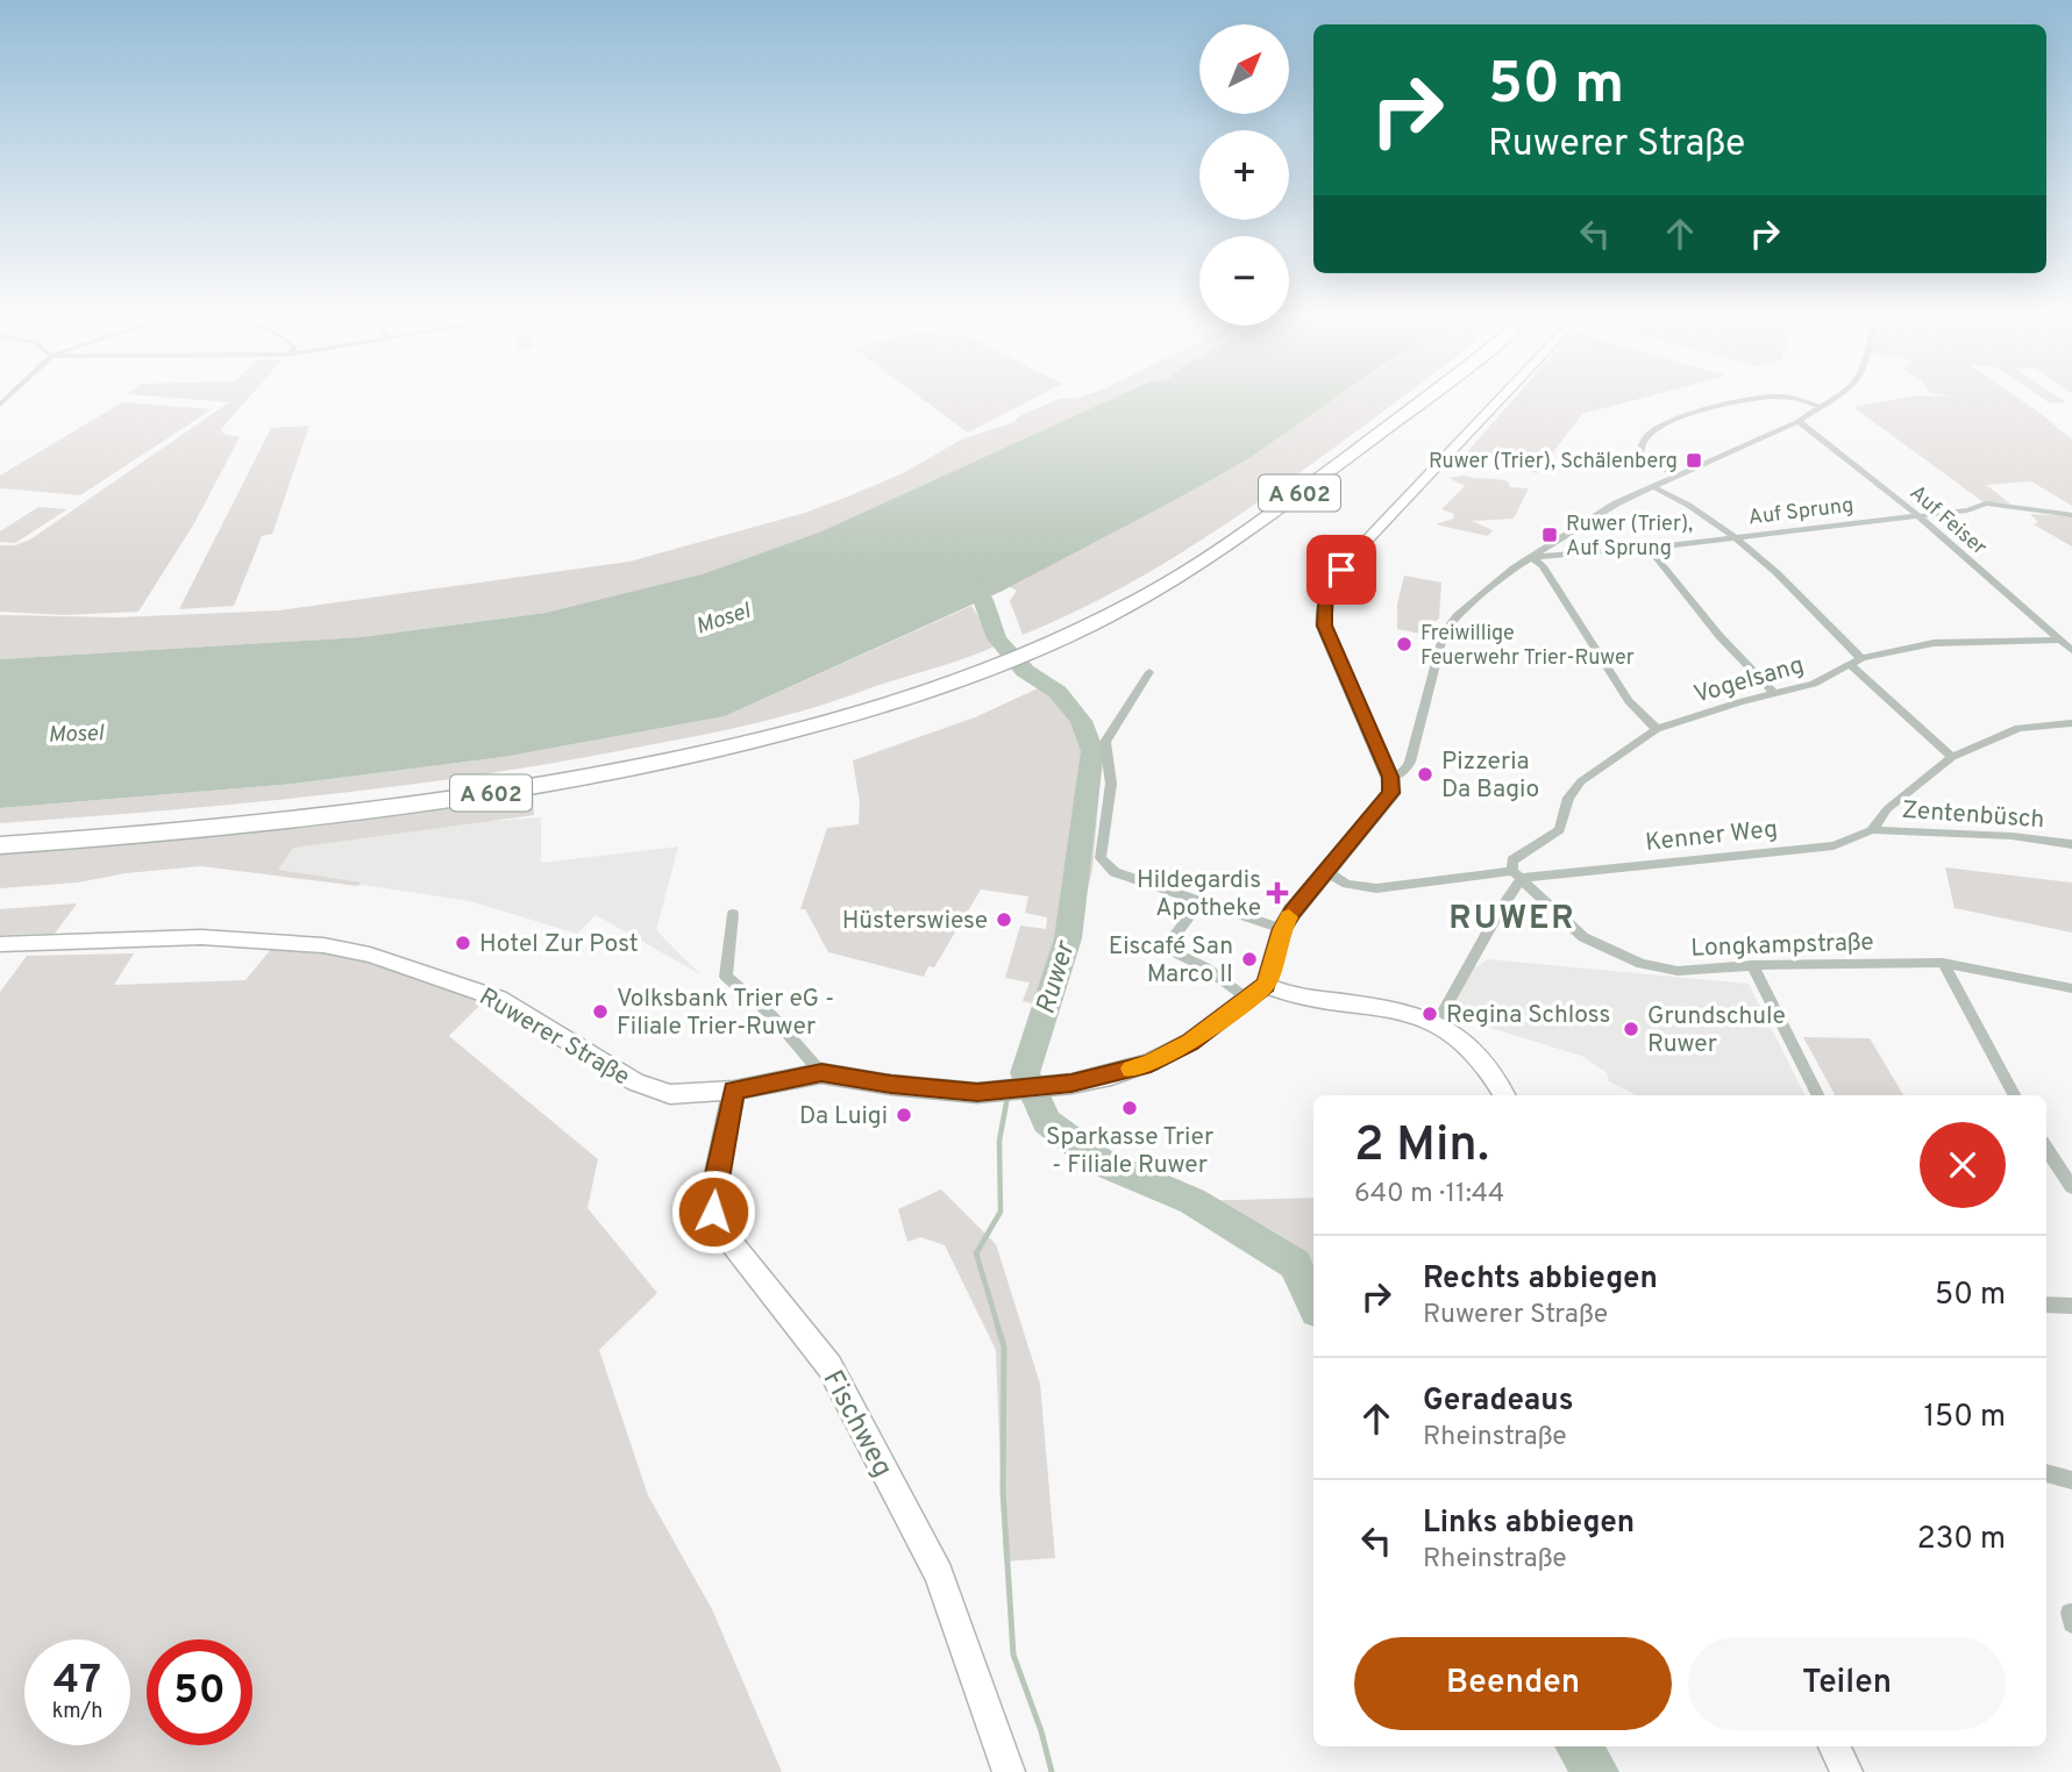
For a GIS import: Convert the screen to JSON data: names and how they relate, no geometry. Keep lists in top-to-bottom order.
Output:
{
  "streets": {
    "highway": ["A 602"],
    "main road": ["Ruwerer Straße", "Fischweg"],
    "street": [
      "Auf Sprung",
      "Auf Feiser",
      "Vogelsang",
      "Zentenbüsch",
      "Kenner Weg",
      "Longkampstraße"
    ]
  },
  "crossings": [
    ["Auf Sprung", "Auf Feiser"],
    ["Auf Feiser", "Vogelsang"],
    ["Vogelsang", "Kenner Weg"],
    ["Vogelsang", "Longkampstraße"],
    ["Zentenbüsch", "Kenner Weg"],
    ["Kenner Weg", "Longkampstraße"],
    ["Ruwerer Straße", "Fischweg"]
  ],
  "districts": ["RUWER"],
  "water": ["Mosel", "Ruwer"],
  "places": {
    "transit": ["Ruwer (Trier), Schälenberg", "Ruwer (Trier), Auf Sprung"],
    "other": [
      "Freiwillige Feuerwehr Trier-Ruwer",
      "Pizzeria Da Bagio",
      "Hüsterswiese",
      "Hotel Zur Post",
      "Eiscafé San Marco II",
      "Volksbank Trier eG - Filiale Trier-Ruwer",
      "Regina Schloss",
      "Grundschule Ruwer",
      "Sparkasse Trier - Filiale Ruwer",
      "Da Luigi"
    ],
    "health": ["Hildegardis Apotheke"]
  },
  "north": "top right",
  "page": {
    "map_buttons": ["+", "−"],
    "turn": ["50 m", "Ruwerer Straße"],
    "heading": ["2 Min.", "640 m · 11:44"],
    "list": [
      {
        "name": "Rechts abbiegen",
        "note": "Ruwerer Straße",
        "value": "50 m"
      },
      {
        "name": "Geradeaus",
        "note": "Rheinstraße",
        "value": "150 m"
      },
      {
        "name": "Links abbiegen",
        "note": "Rheinstraße",
        "value": "230 m"
      }
    ],
    "buttons": ["Beenden", "Teilen"],
    "speed": "47 km/h",
    "limit": "50"
  }
}
